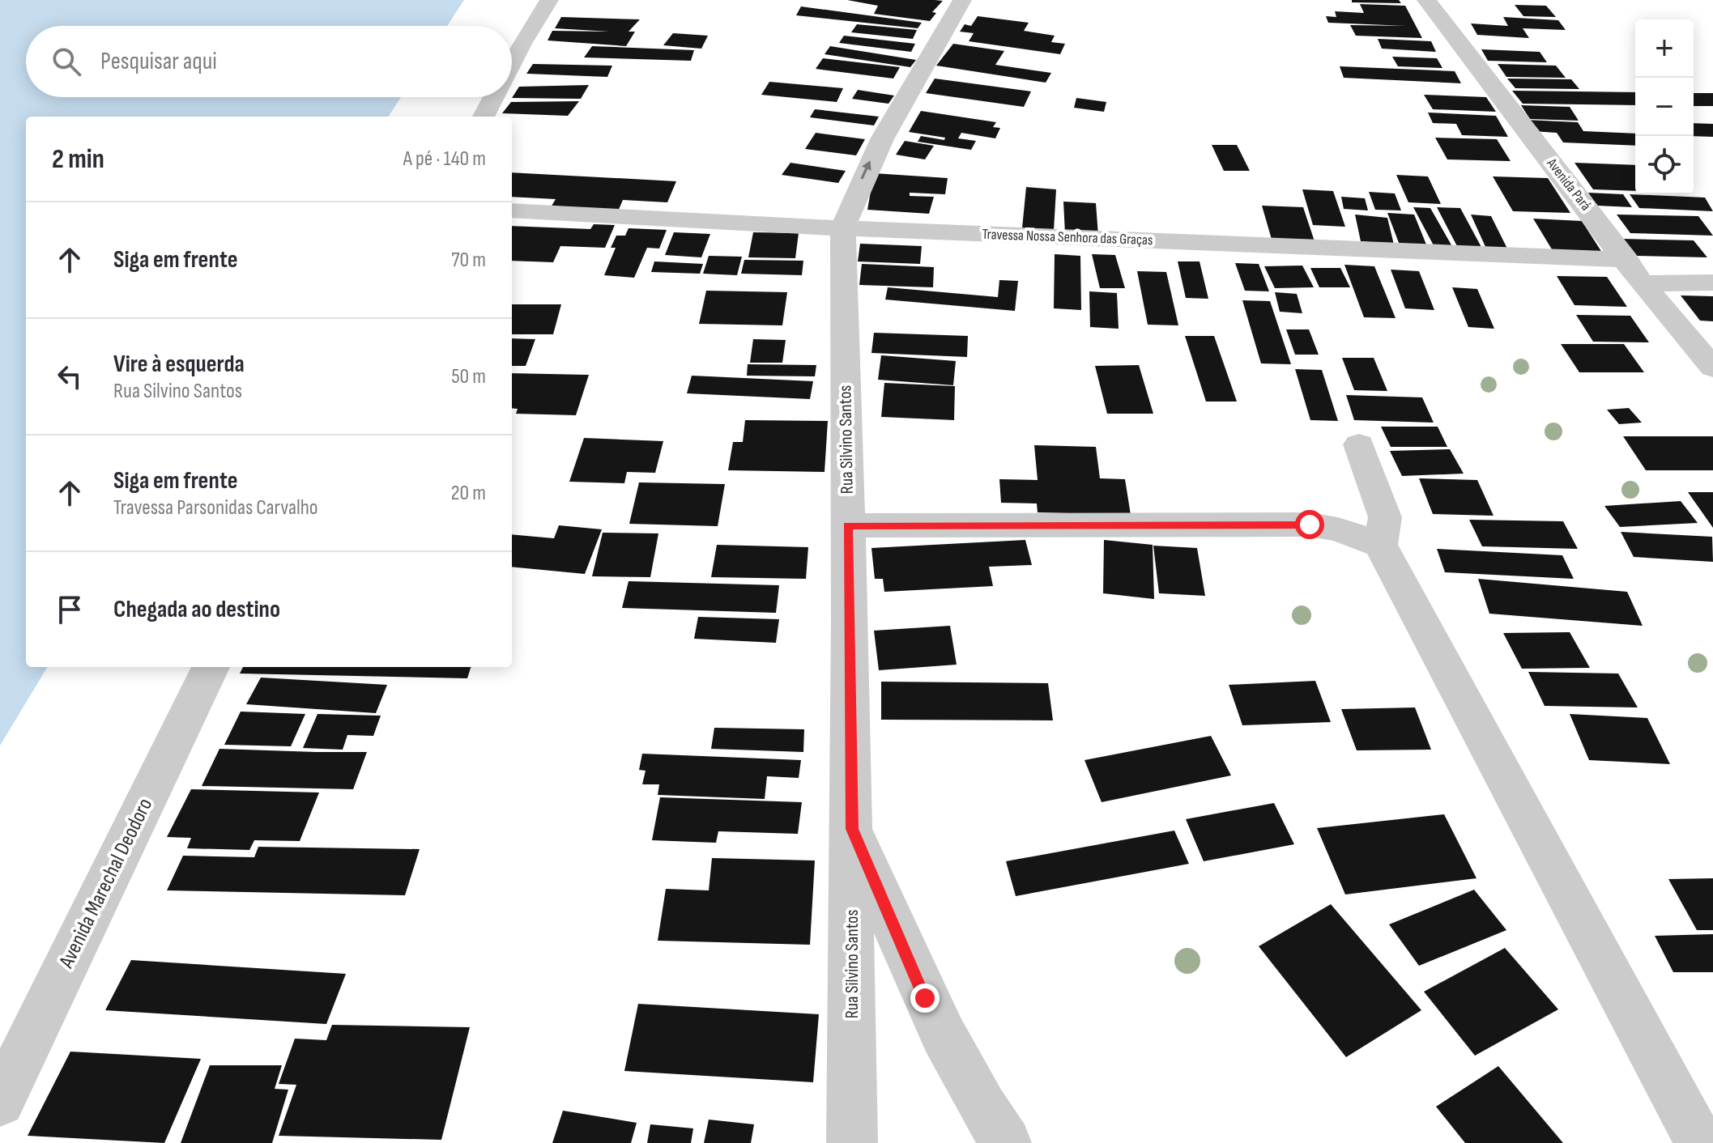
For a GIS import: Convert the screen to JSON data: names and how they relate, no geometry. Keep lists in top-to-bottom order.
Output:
{
  "streets": {
    "street": [
      "Avenida Pará",
      "Travessa Nossa Senhora das Graças",
      "Rua Silvino Santos",
      "Avenida Marechal Deodoro"
    ]
  },
  "crossings": [
    ["Avenida Pará", "Travessa Nossa Senhora das Graças"],
    ["Travessa Nossa Senhora das Graças", "Rua Silvino Santos"]
  ],
  "page": {
    "map_buttons": ["+", "−"],
    "search": "Pesquisar aqui",
    "heading": ["2 min", "A pé · 140 m"],
    "list": [
      ["Siga em frente", "70 m"],
      ["Vire à esquerda", "Rua Silvino Santos", "50 m"],
      ["Siga em frente", "Travessa Parsonidas Carvalho", "20 m"],
      "Chegada ao destino"
    ]
  }
}
